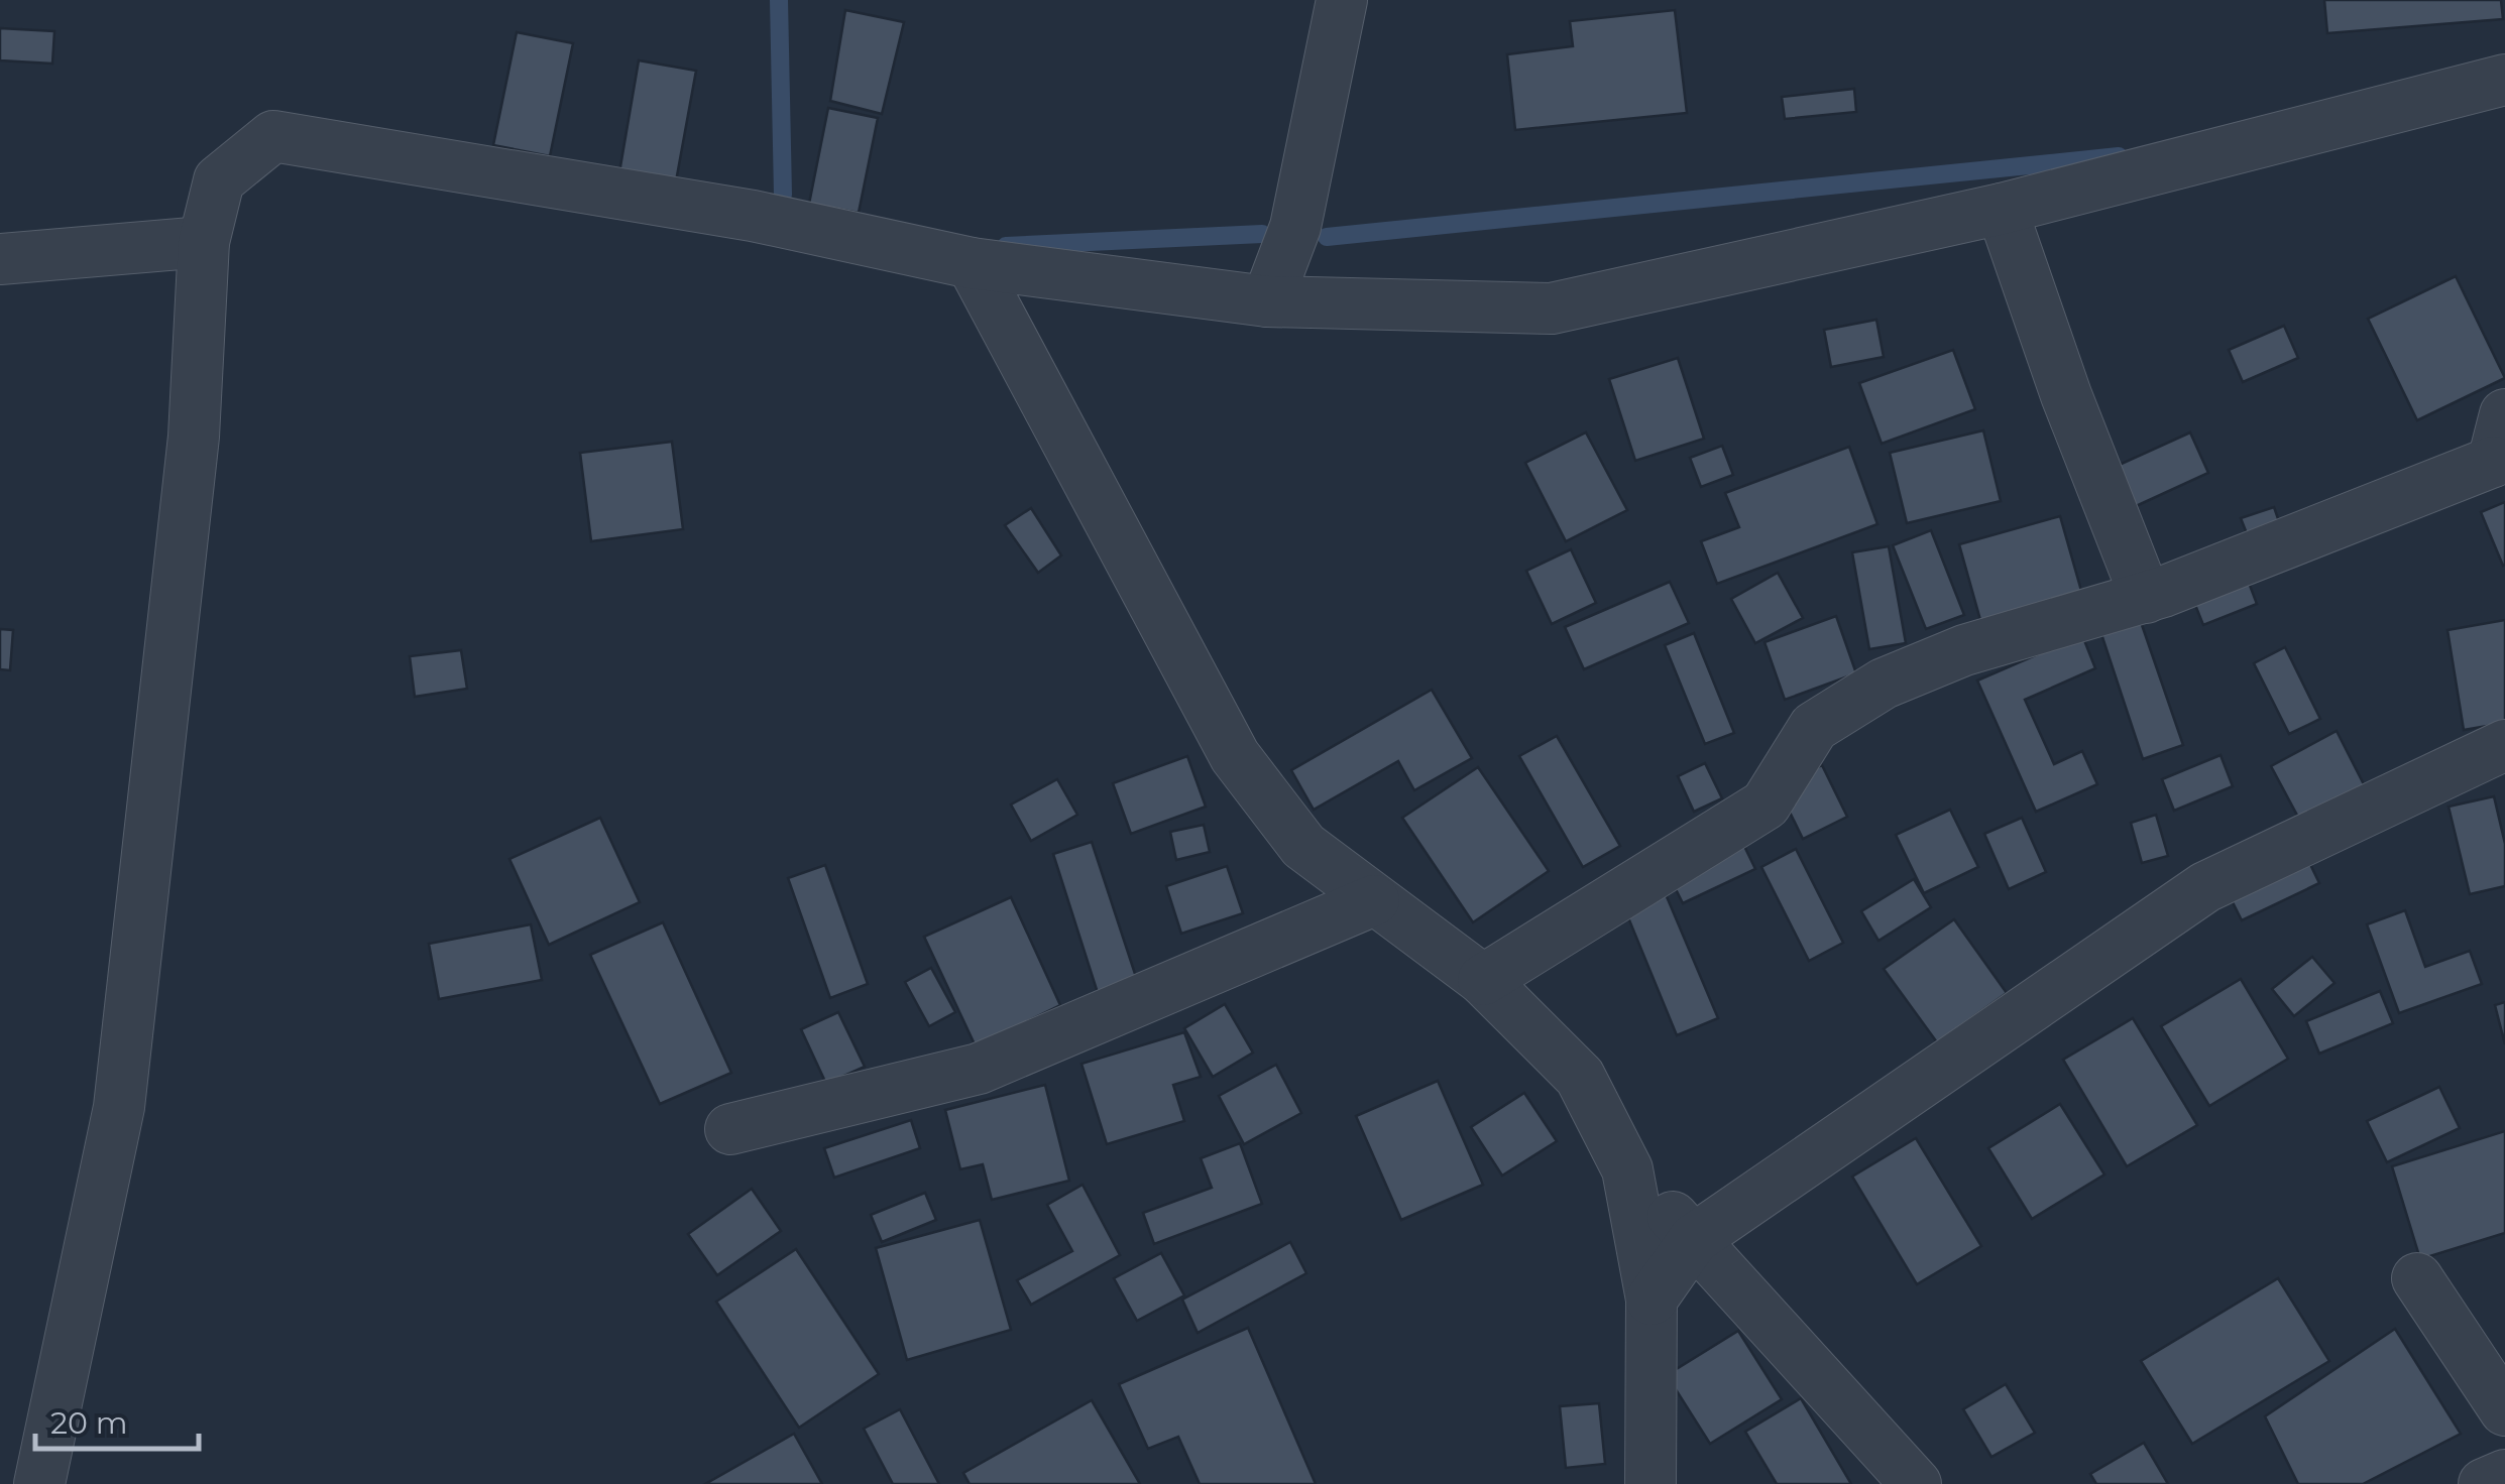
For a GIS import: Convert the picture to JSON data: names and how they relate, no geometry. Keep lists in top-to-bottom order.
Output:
{
  "scale_bar": "20 m"
}
